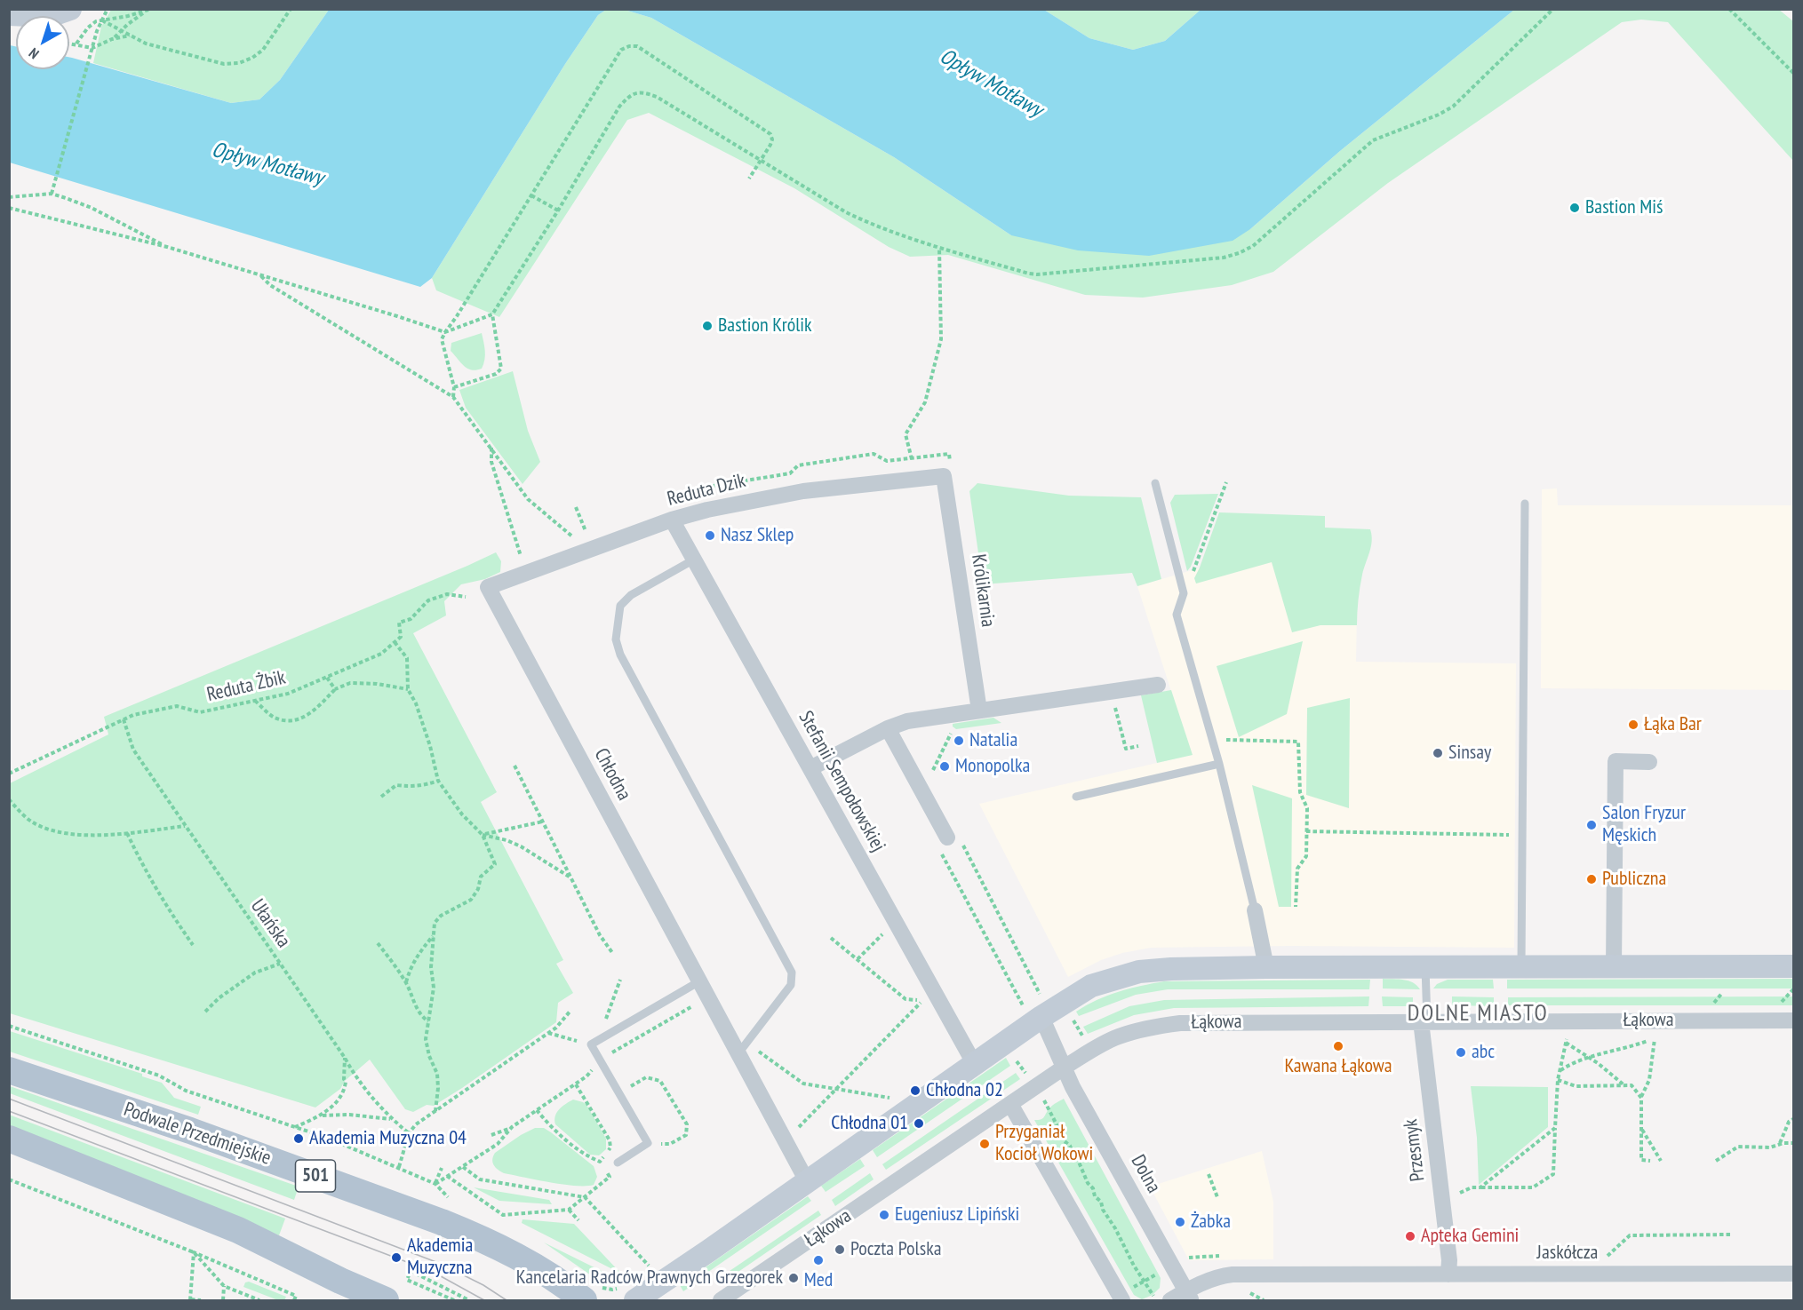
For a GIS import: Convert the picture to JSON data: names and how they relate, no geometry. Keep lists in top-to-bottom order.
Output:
{
  "streets": {
    "main road": ["Podwale Przedmiejskie", "501"],
    "street": [
      "Reduta Dzik",
      "Królikarnia",
      "Chłodna",
      "Stefanii Sempołowskiej",
      "Łąkowa",
      "Przesmyk",
      "Dolna",
      "Jaskółcza"
    ],
    "path": ["Reduta Żbik", "Ułańska"]
  },
  "crossings": [
    ["Reduta Dzik", "Królikarnia"],
    ["Reduta Dzik", "Chłodna"],
    ["Reduta Dzik", "Stefanii Sempołowskiej"],
    ["Reduta Żbik", "Ułańska"],
    ["Łąkowa", "Przesmyk"],
    ["Łąkowa", "Dolna"],
    ["Przesmyk", "Jaskółcza"],
    ["Dolna", "Jaskółcza"]
  ],
  "districts": ["DOLNE MIASTO"],
  "water": ["Opływ Motławy"],
  "places": [
    "Bastion Miś",
    "Bastion Królik",
    "Nasz Sklep",
    "Łąka Bar",
    "Natalia",
    "Sinsay",
    "Monopolka",
    "Salon Fryzur Męskich",
    "Publiczna",
    "Kawana Łąkowa",
    "abc",
    "Chłodna 02",
    "Chłodna 01",
    "Akademia Muzyczna 04",
    "Przyganiał Kocioł Wokowi",
    "Eugeniusz Lipiński",
    "Żabka",
    "Apteka Gemini",
    "Poczta Polska",
    "Akademia Muzyczna",
    "Med",
    "Kancelaria Radców Prawnych Grzegorek"
  ],
  "north": "bottom left"
}
